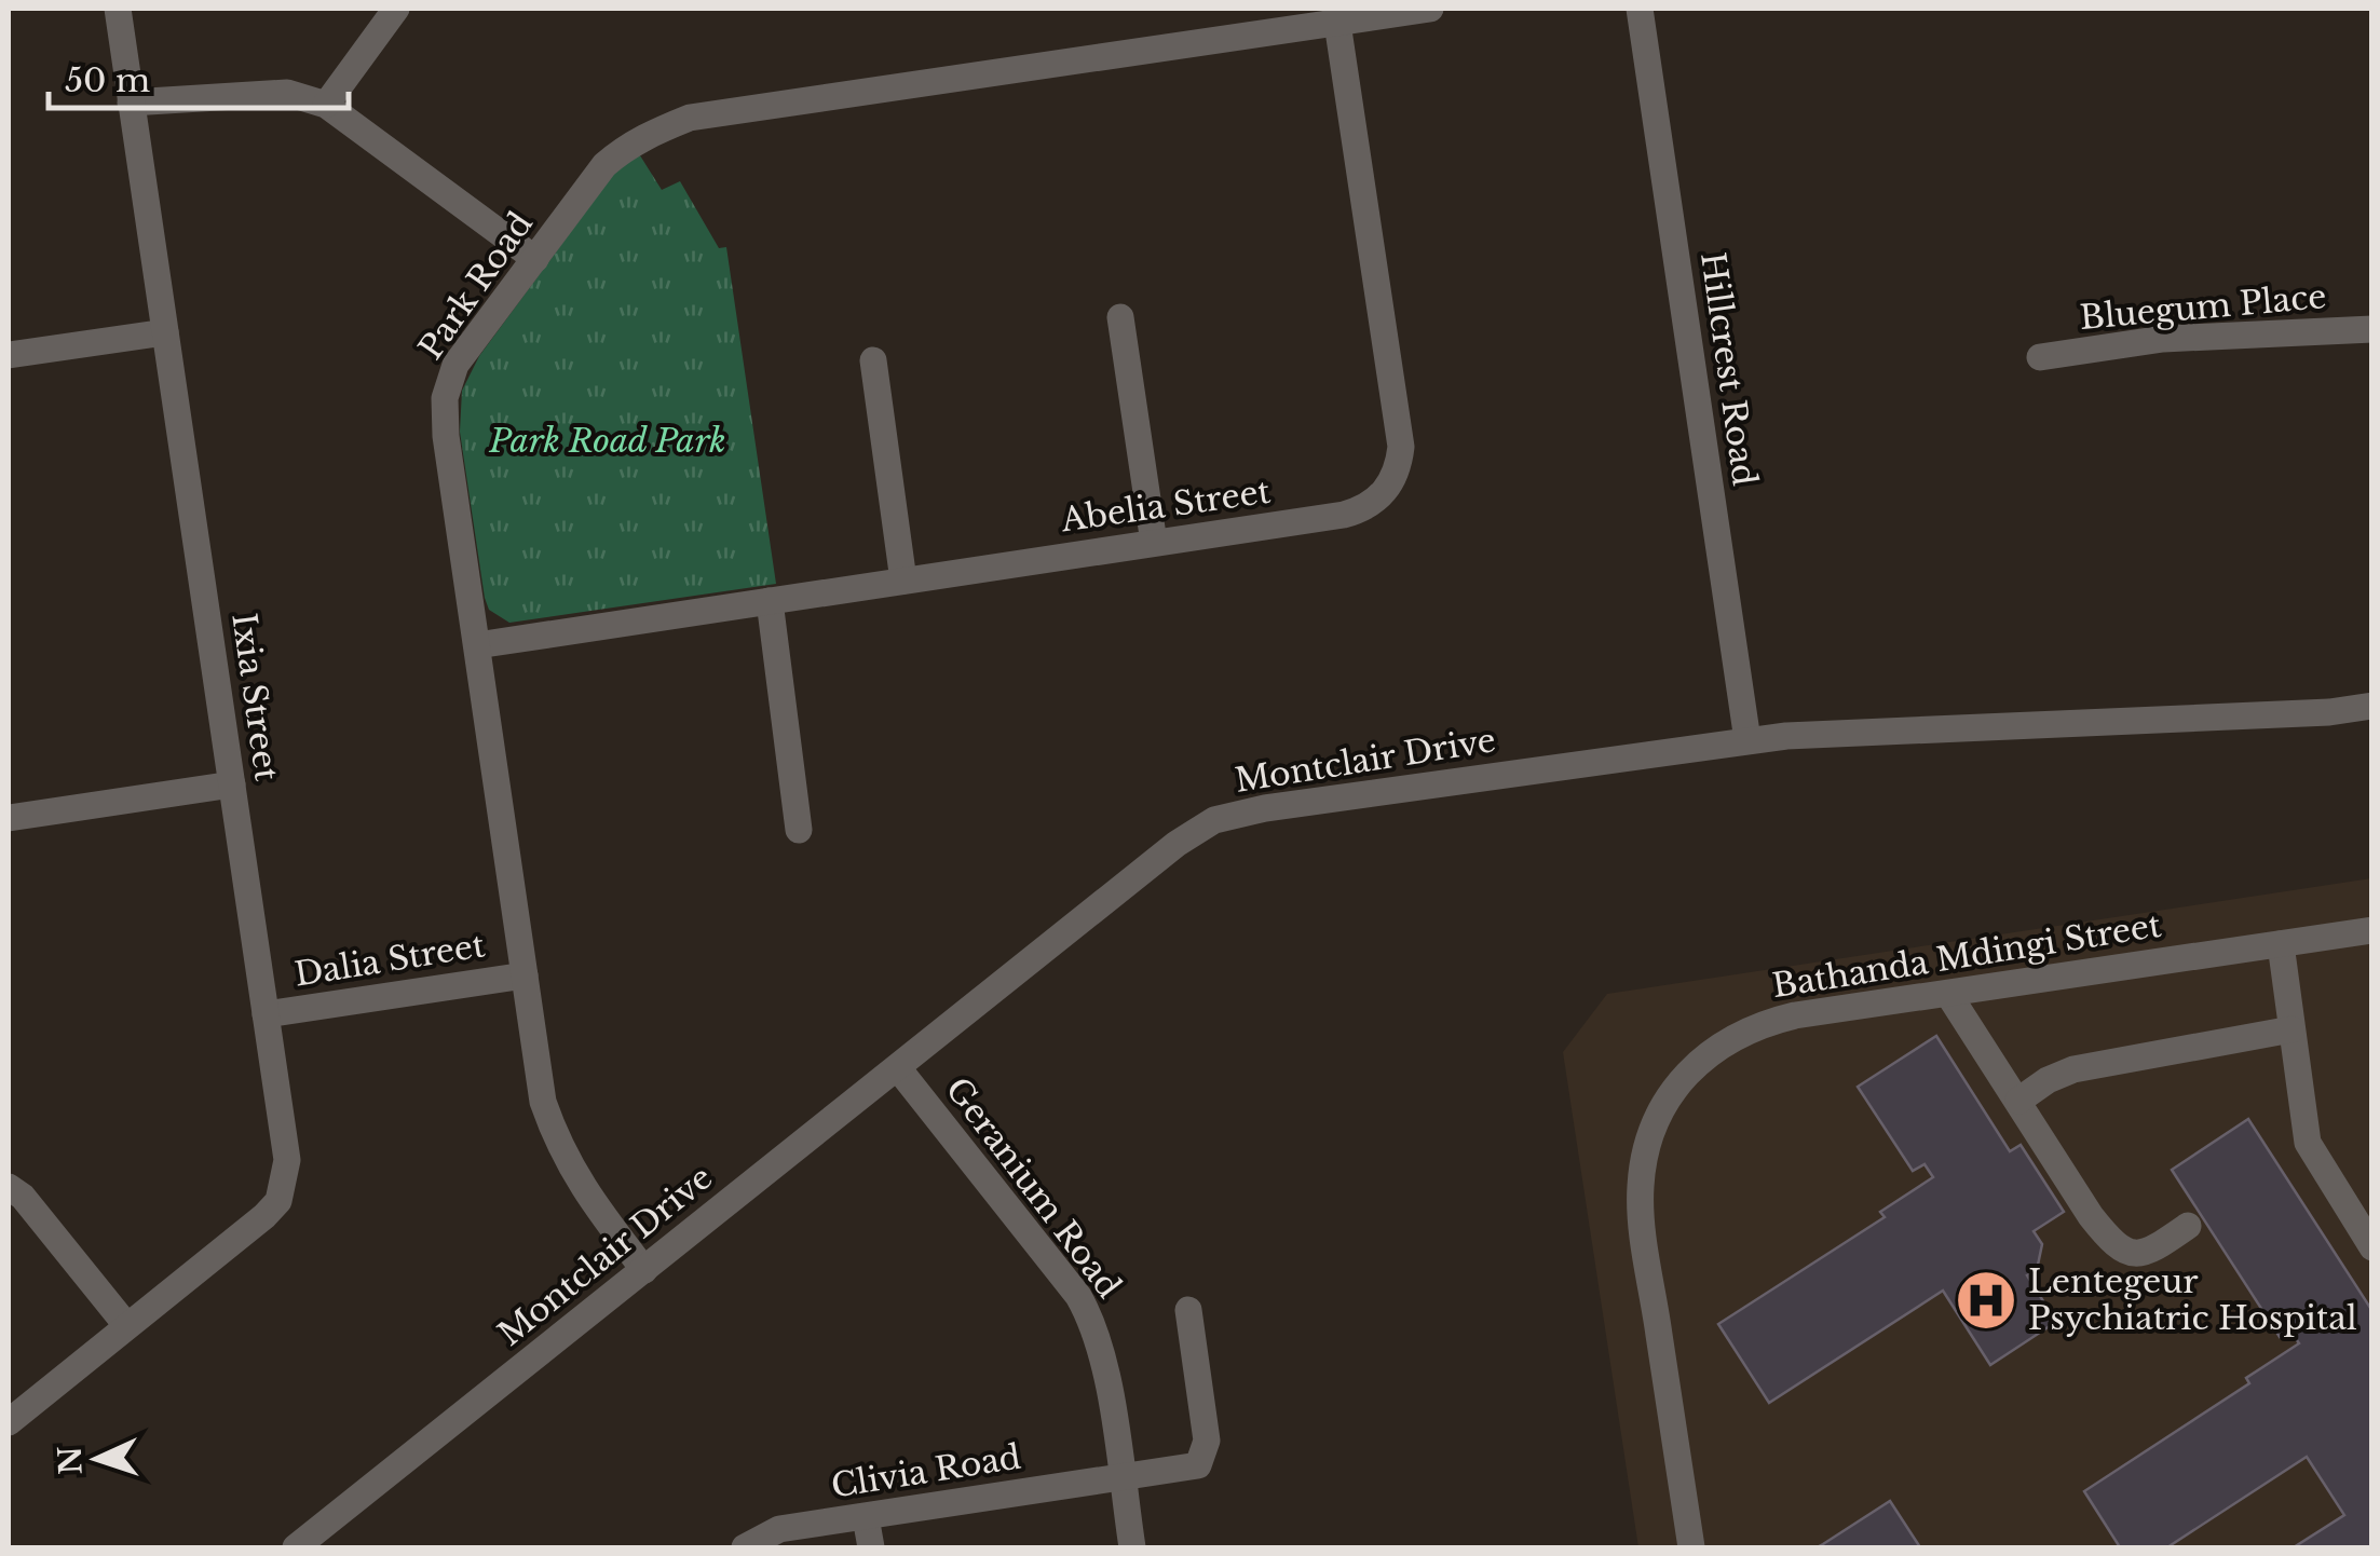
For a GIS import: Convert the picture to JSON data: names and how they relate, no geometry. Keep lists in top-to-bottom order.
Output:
{
  "streets": {
    "street": [
      "Park Road",
      "Bluegum Place",
      "Hillcrest Road",
      "Abelia Street",
      "Ixia Street",
      "Montclair Drive",
      "Bathanda Mdingi Street",
      "Dalia Street",
      "Geranium Road",
      "Clivia Road"
    ]
  },
  "crossings": [
    ["Park Road", "Abelia Street"],
    ["Park Road", "Montclair Drive"],
    ["Park Road", "Dalia Street"],
    ["Hillcrest Road", "Montclair Drive"],
    ["Ixia Street", "Dalia Street"],
    ["Montclair Drive", "Geranium Road"],
    ["Geranium Road", "Clivia Road"]
  ],
  "parks": ["Park Road Park"],
  "places": {
    "hospital": ["Lentegeur Psychiatric Hospital"]
  },
  "scale_bar": "50 m",
  "north": "left"
}
